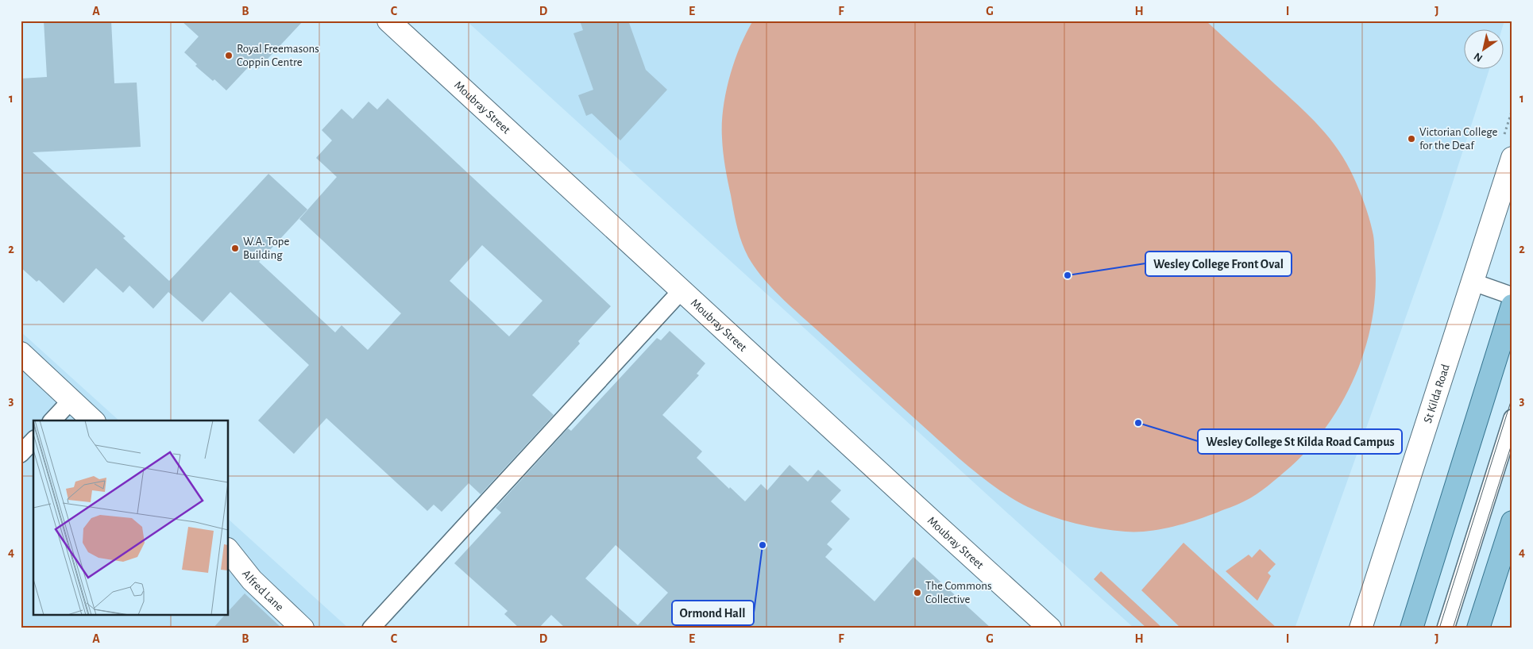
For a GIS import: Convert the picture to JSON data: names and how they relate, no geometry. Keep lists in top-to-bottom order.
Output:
{
  "streets": {
    "street": ["Moubray Street", "St Kilda Road", "Alfred Lane"]
  },
  "places": [
    "Royal Freemasons Coppin Centre",
    "Victorian College for the Deaf",
    "W.A. Tope Building",
    "Wesley College Front Oval",
    "Wesley College St Kilda Road Campus",
    "Ormond Hall",
    "The Commons Collective"
  ],
  "north": "bottom left",
  "grid": {
    "columns": [
      "A",
      "B",
      "C",
      "D",
      "E",
      "F",
      "G",
      "H",
      "I",
      "J"
    ],
    "rows": [
      "1",
      "2",
      "3",
      "4"
    ]
  }
}
